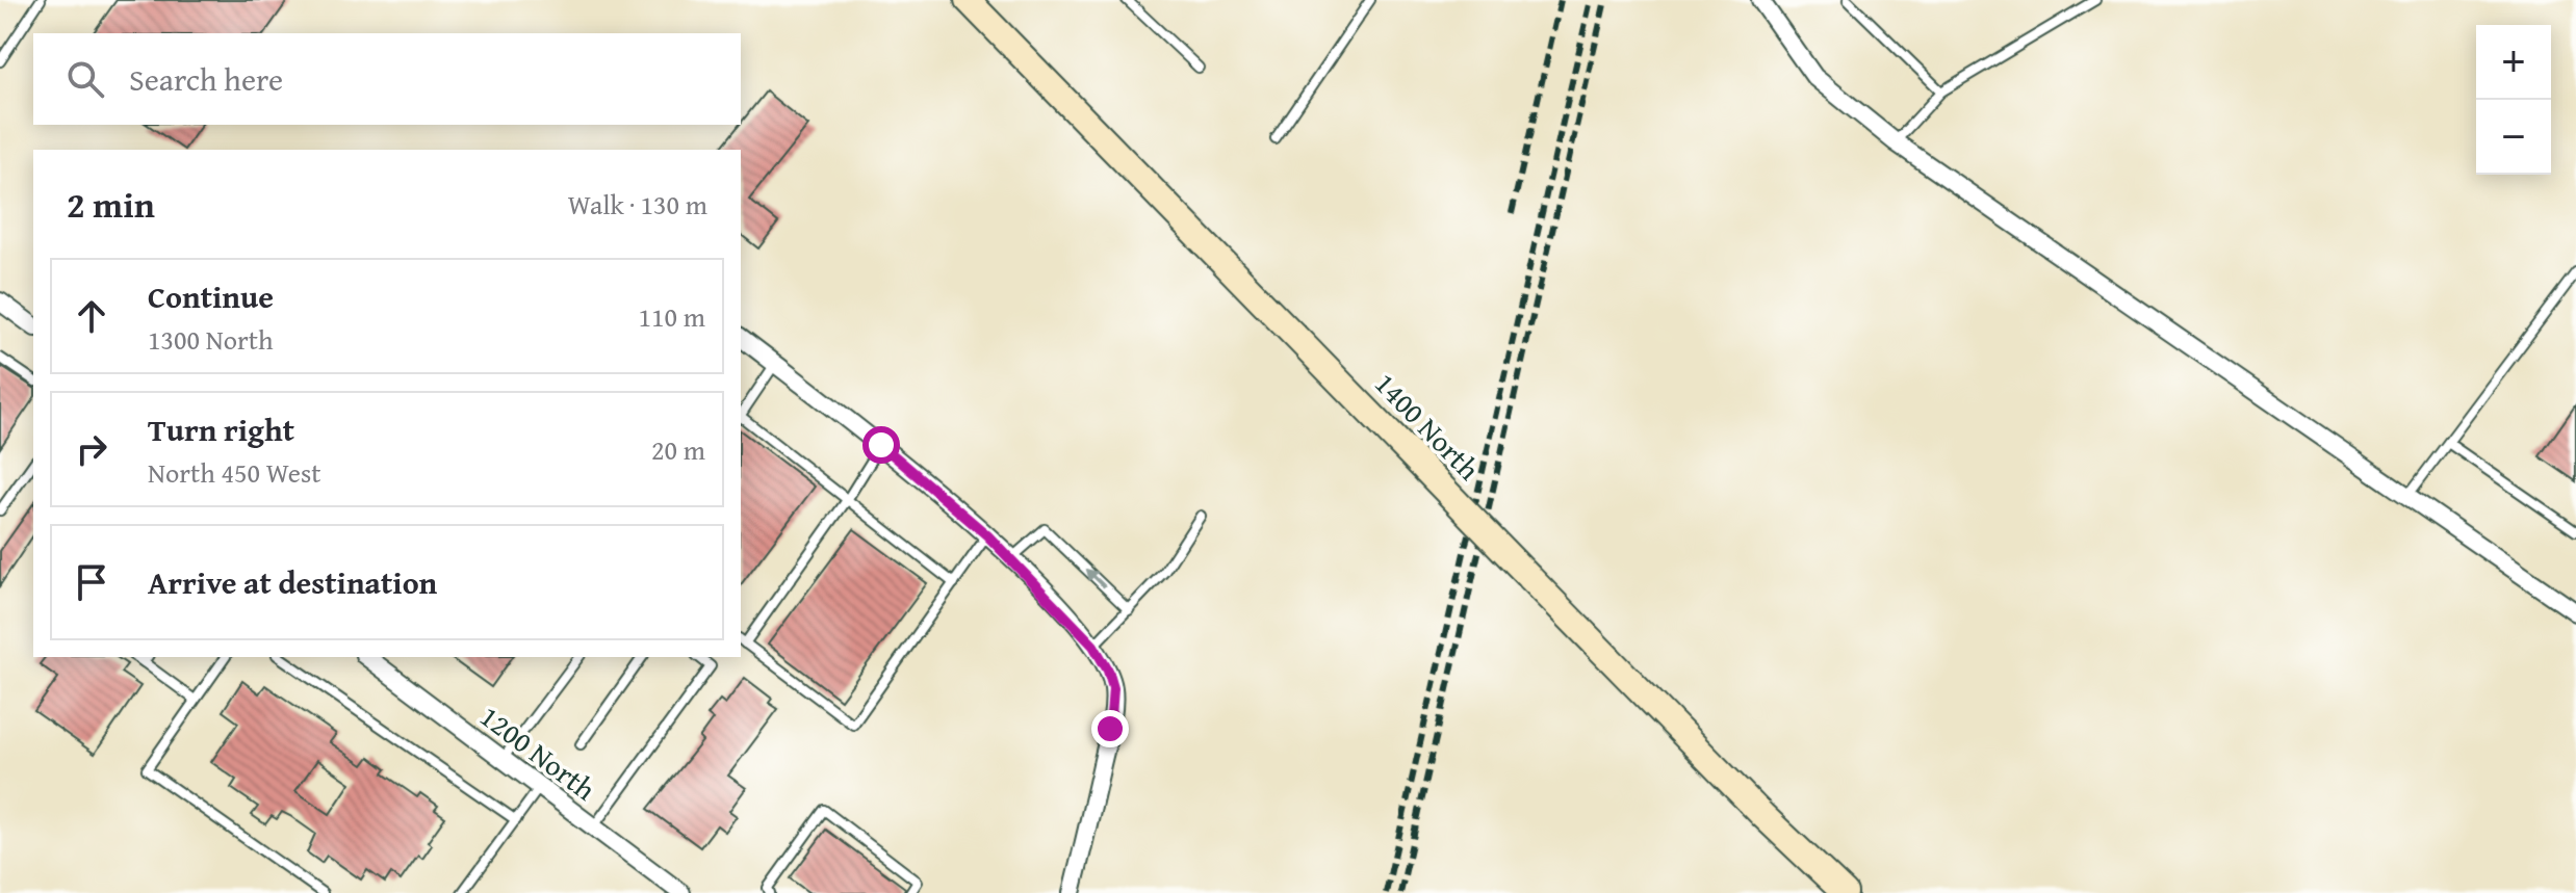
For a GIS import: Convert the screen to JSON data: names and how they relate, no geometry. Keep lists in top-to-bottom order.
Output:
{
  "streets": {
    "main road": ["1400 North"],
    "street": ["1200 North"]
  },
  "page": {
    "map_buttons": ["+", "−"],
    "search": "Search here",
    "heading": ["2 min", "Walk · 130 m"],
    "list": [
      ["Continue", "1300 North", "110 m"],
      ["Turn right", "North 450 West", "20 m"],
      "Arrive at destination"
    ]
  }
}
